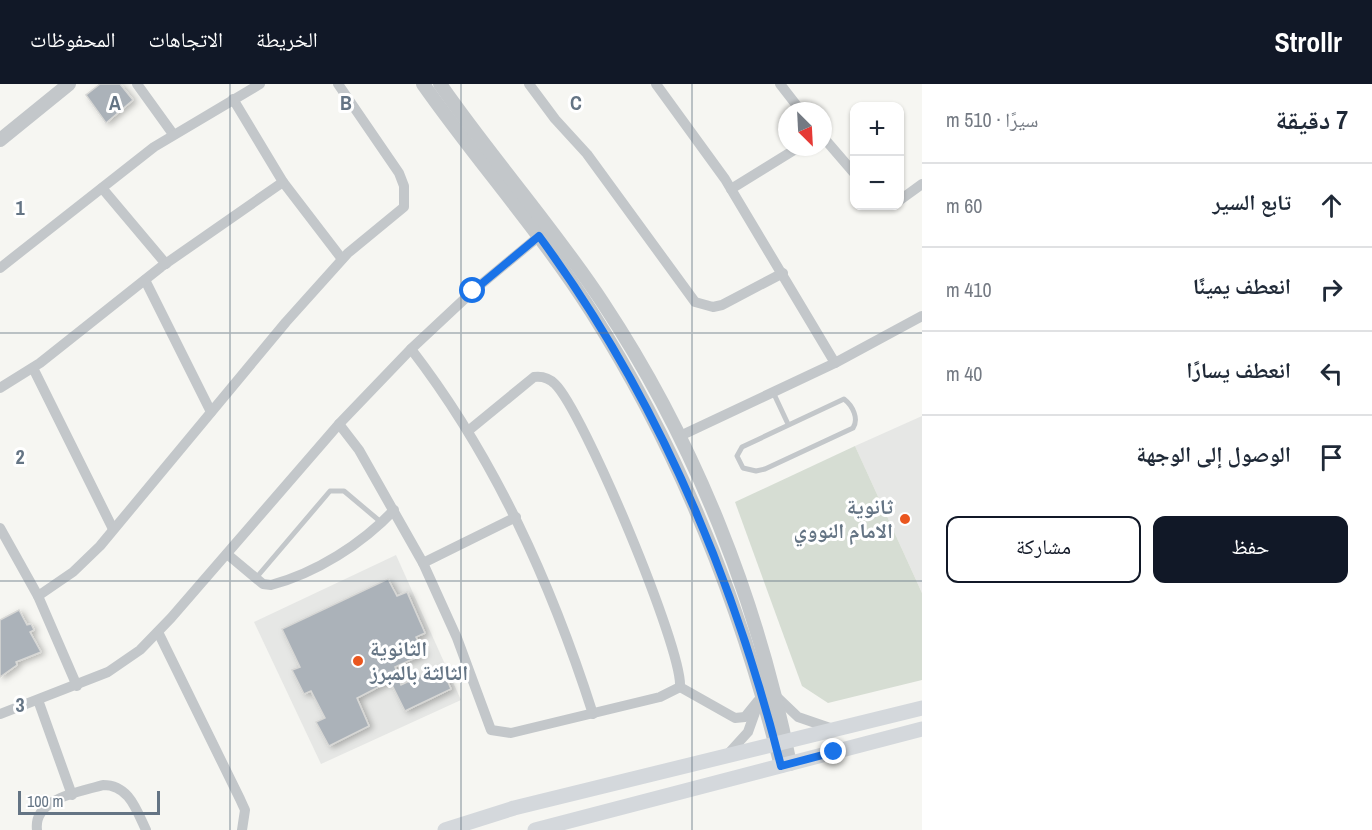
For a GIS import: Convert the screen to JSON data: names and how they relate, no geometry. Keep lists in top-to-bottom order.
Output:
{
  "places": ["ثانوية الامام النووي", "الثانوية الثالثة بالمبرز"],
  "scale_bar": "100 m",
  "north": "bottom right",
  "page": {
    "header": "Strollr",
    "nav": ["الخريطة", "الاتجاهات", "المحفوظات"],
    "heading": ["7 دقيقة", "سيرًا · 510 m"],
    "map_buttons": ["+", "−"],
    "list": [
      ["تابع السير", "60 m"],
      ["انعطف يمينًا", "410 m"],
      ["انعطف يسارًا", "40 m"],
      "الوصول إلى الوجهة"
    ],
    "buttons": ["حفظ", "مشاركة"],
    "scale": "100 m"
  },
  "grid": {
    "columns": ["A", "B", "C"],
    "rows": ["1", "2", "3"]
  }
}
